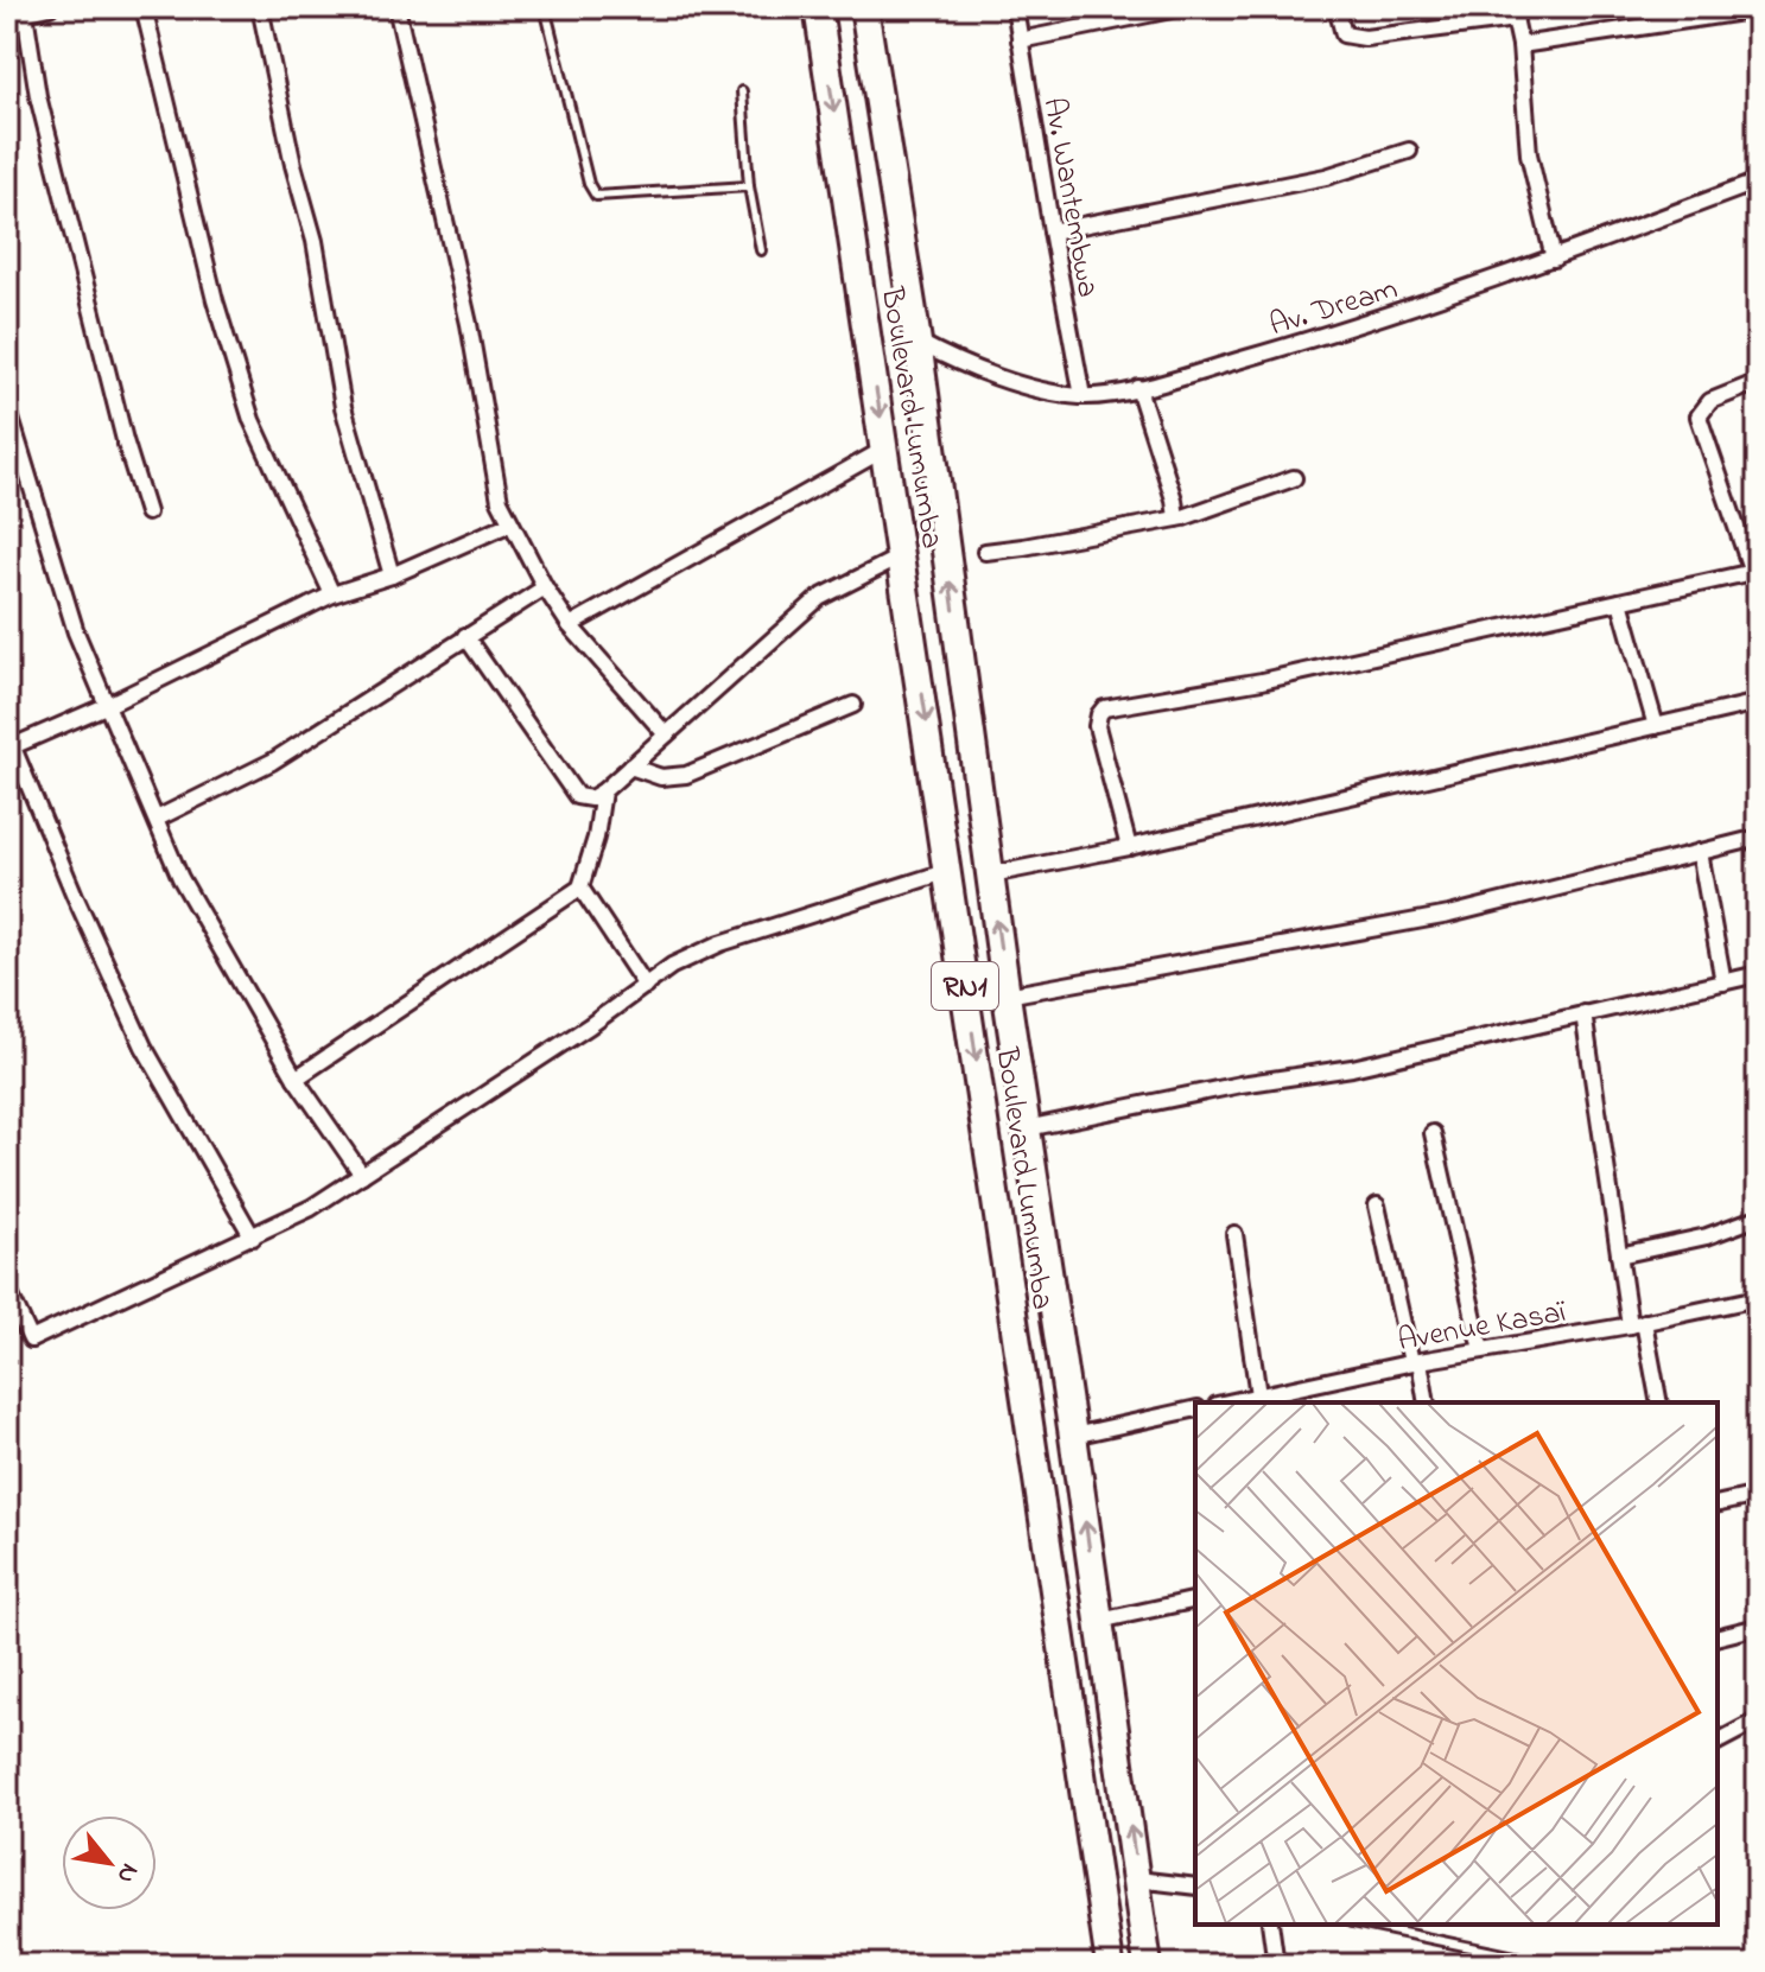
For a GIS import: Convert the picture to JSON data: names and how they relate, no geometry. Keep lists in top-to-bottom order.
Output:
{
  "streets": {
    "highway": ["Boulevard Lumumba", "RN1"],
    "street": ["Av. Wantembwa", "Av. Dream", "Avenue Kasaï"]
  },
  "crossings": [
    ["Av. Wantembwa", "Av. Dream"],
    ["Av. Dream", "Boulevard Lumumba"]
  ],
  "north": "bottom right"
}
